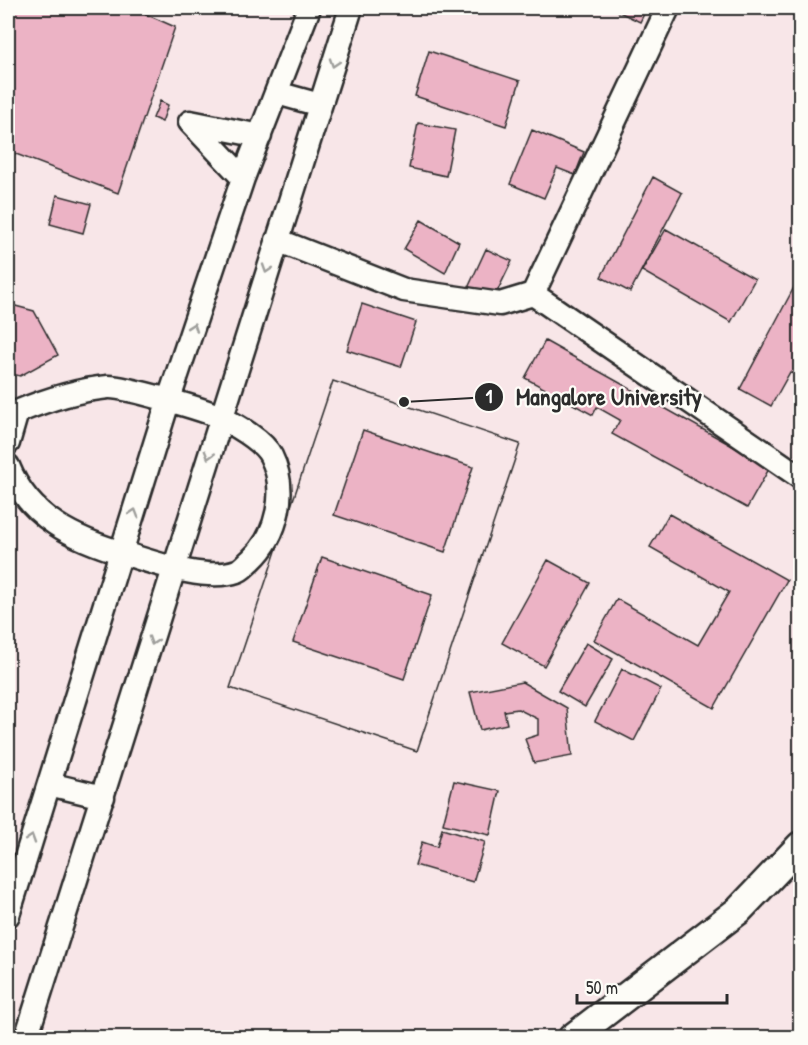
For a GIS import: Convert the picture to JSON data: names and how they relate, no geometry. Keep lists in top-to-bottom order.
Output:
{
  "places": ["Mangalore University"],
  "scale_bar": "50 m"
}
